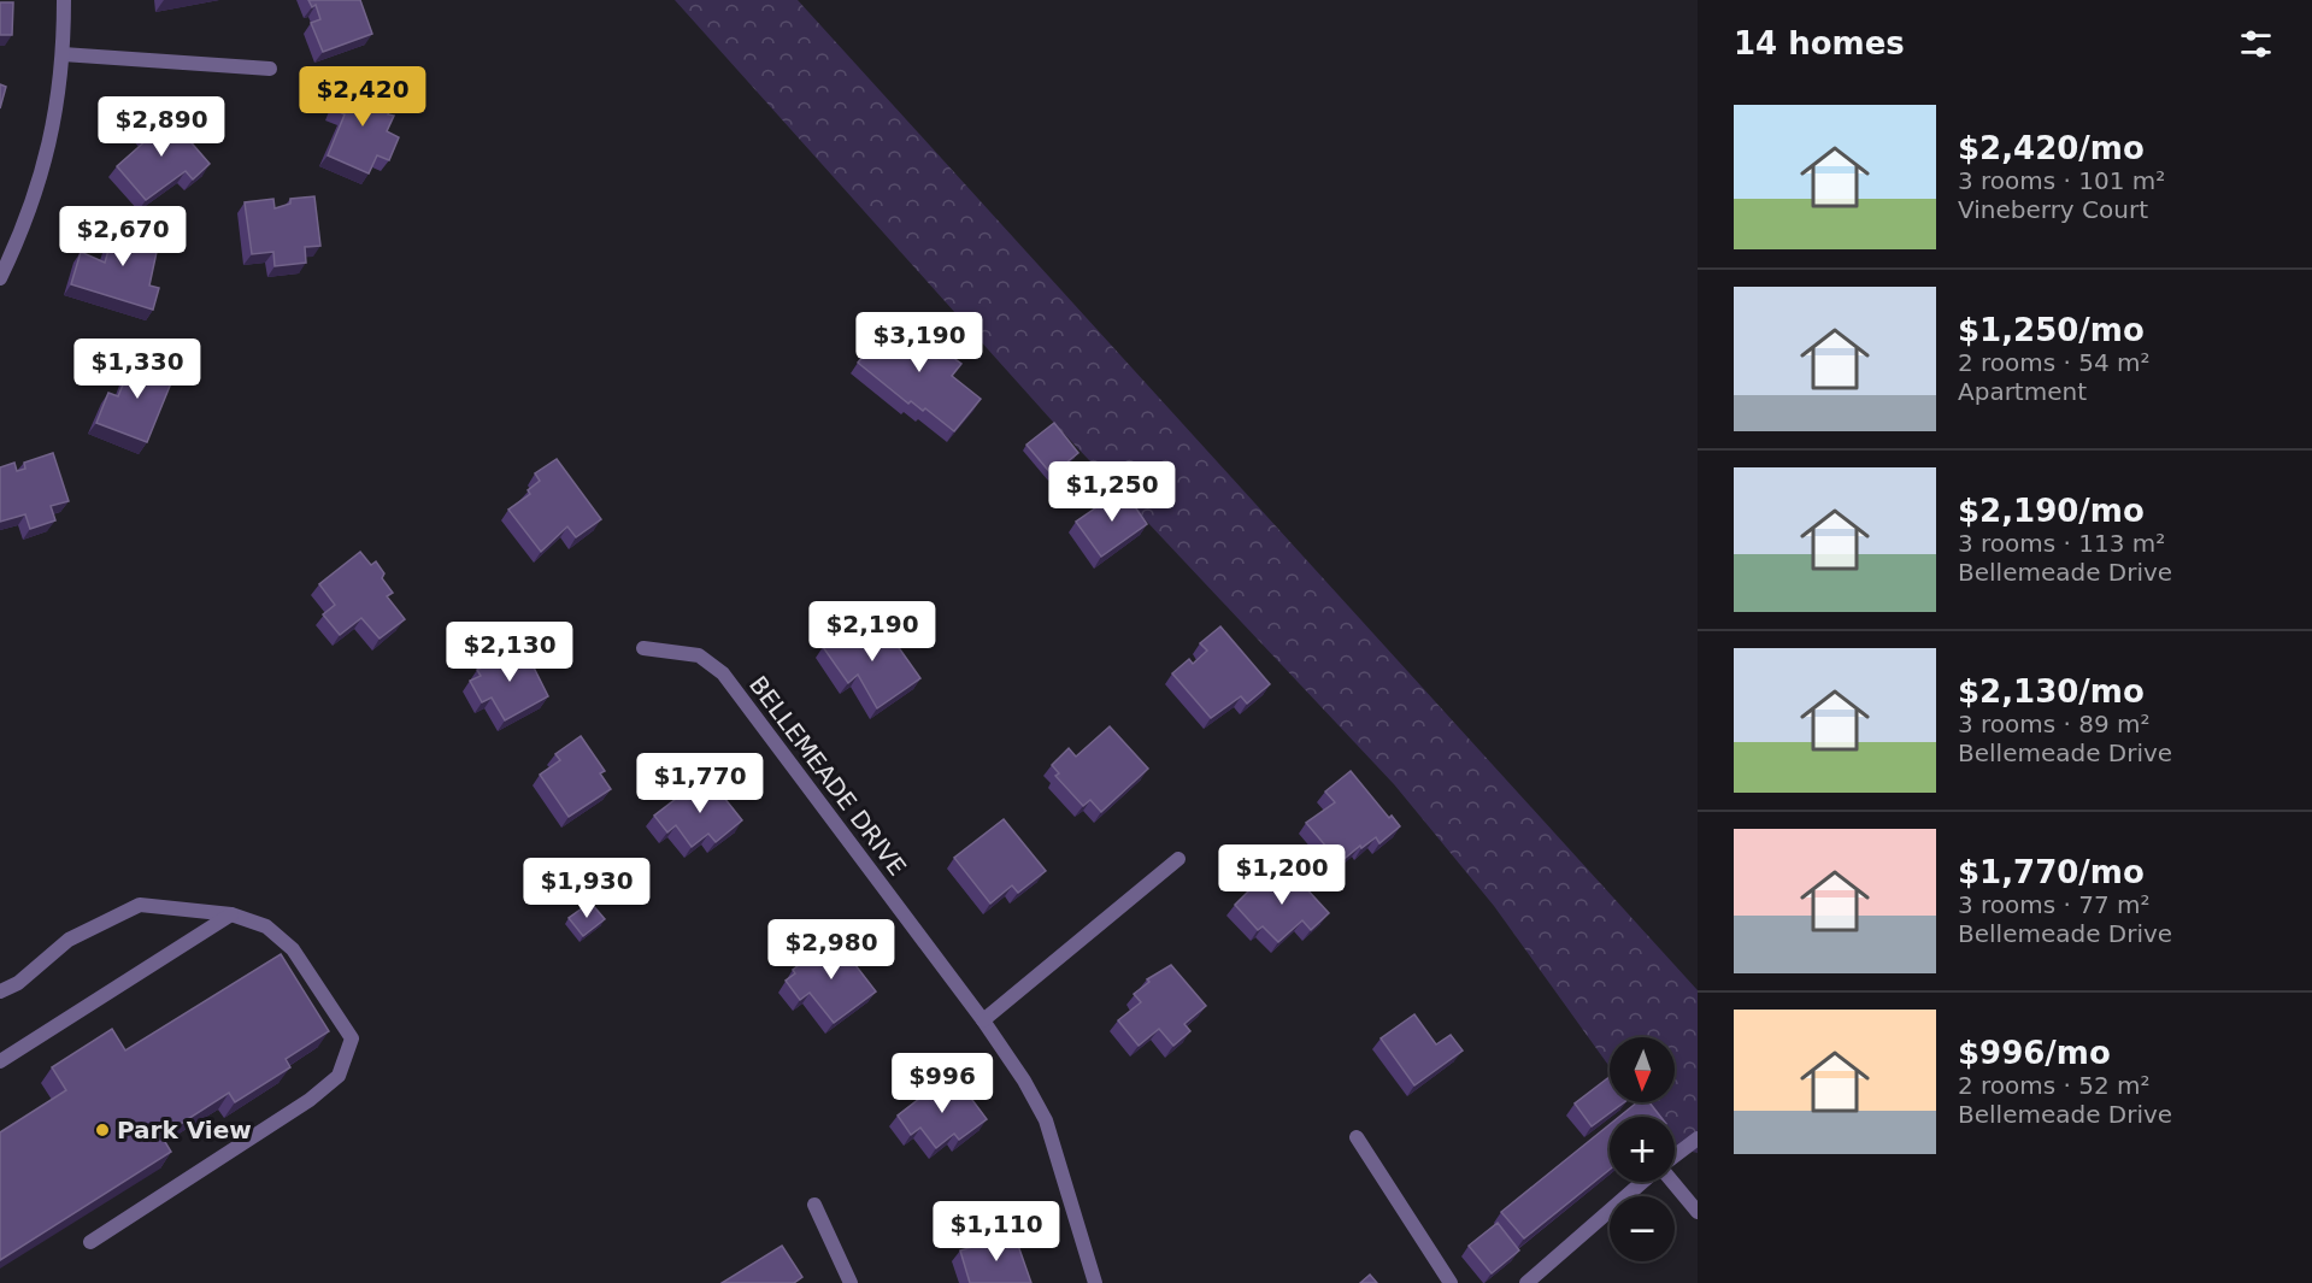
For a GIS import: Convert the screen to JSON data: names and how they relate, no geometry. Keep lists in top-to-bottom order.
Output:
{
  "streets": {
    "street": ["BELLEMEADE DRIVE"]
  },
  "places": ["Park View"],
  "north": "bottom",
  "page": {
    "heading": "14 homes",
    "price": [
      "$2,420",
      "$2,890",
      "$2,670",
      "$3,190",
      "$1,330",
      "$1,250",
      "$2,190",
      "$2,130",
      "$1,770",
      "$1,200",
      "$1,930",
      "$2,980",
      "$996",
      "$1,110"
    ],
    "list": [
      {
        "name": "$2,420/mo",
        "note": "3 rooms · 101 m² · Vineberry Court"
      },
      {
        "name": "$1,250/mo",
        "note": "2 rooms · 54 m² · Apartment"
      },
      {
        "name": "$2,190/mo",
        "note": "3 rooms · 113 m² · Bellemeade Drive"
      },
      {
        "name": "$2,130/mo",
        "note": "3 rooms · 89 m² · Bellemeade Drive"
      },
      {
        "name": "$1,770/mo",
        "note": "3 rooms · 77 m² · Bellemeade Drive"
      },
      {
        "name": "$996/mo",
        "note": "2 rooms · 52 m² · Bellemeade Drive"
      }
    ],
    "map_buttons": ["+", "−"]
  }
}
